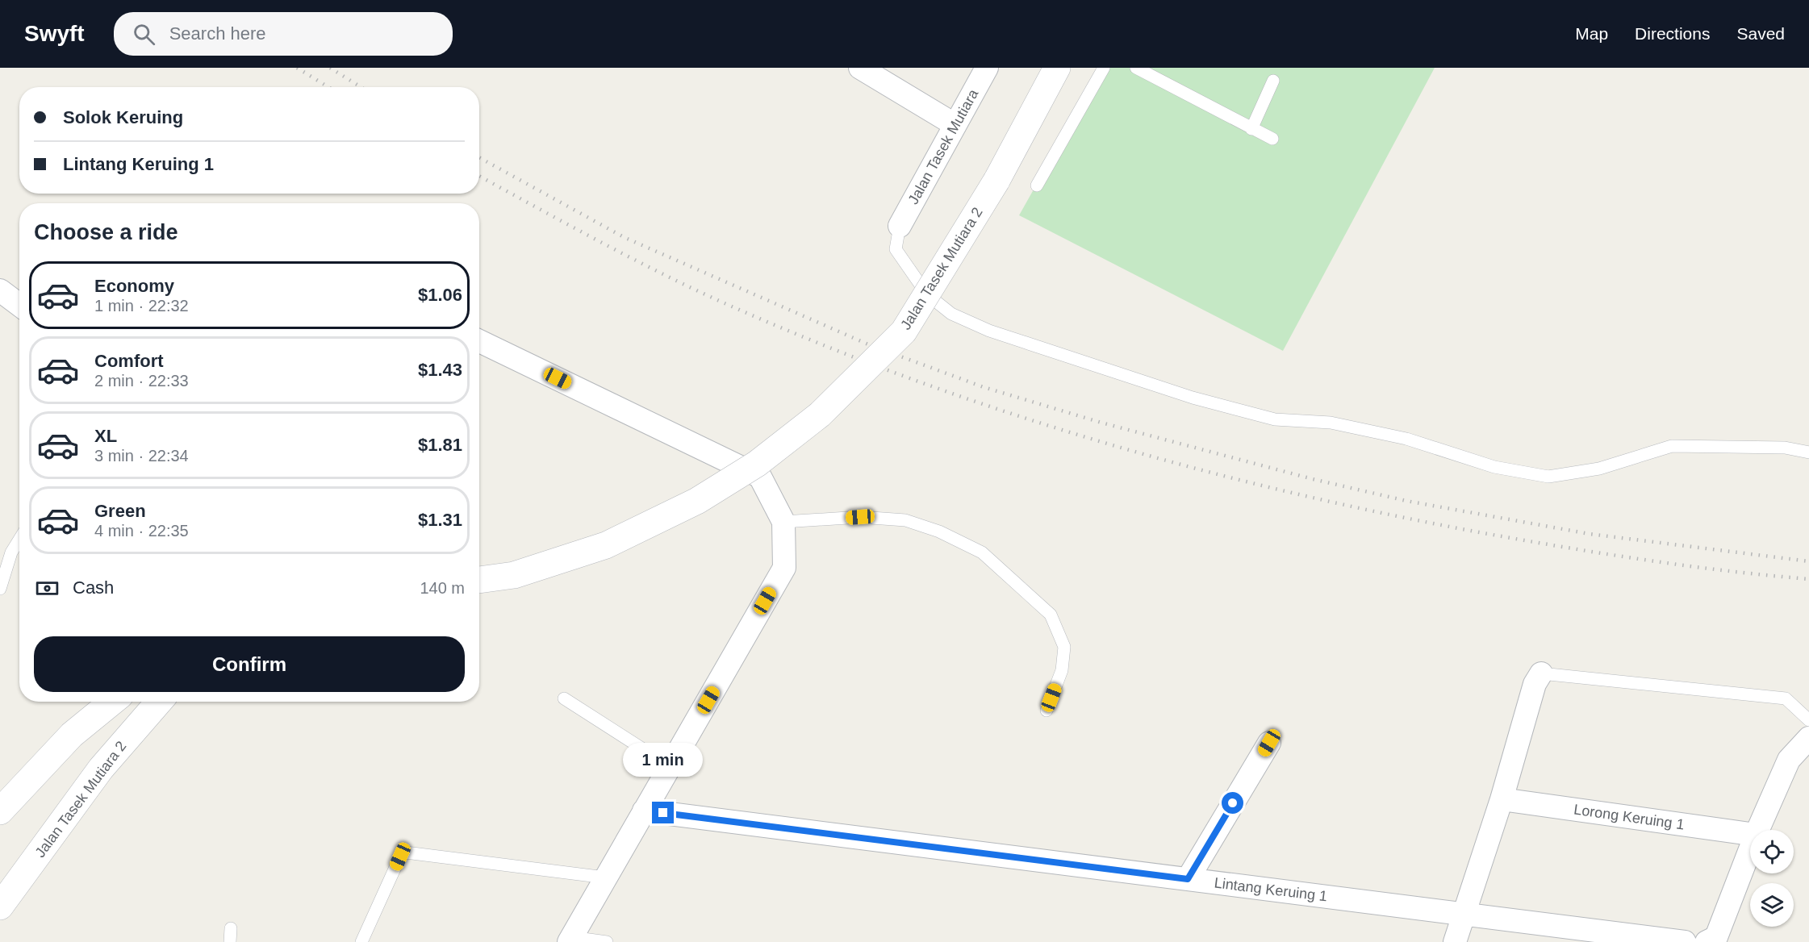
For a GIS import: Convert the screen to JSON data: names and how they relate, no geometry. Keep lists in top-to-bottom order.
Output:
{
  "streets": {
    "street": [
      "Jalan Tasek Mutiara",
      "Jalan Tasek Mutiara 2",
      "Lorong Keruing 1",
      "Lintang Keruing 1"
    ]
  },
  "page": {
    "header": "Swyft",
    "search": "Search here",
    "nav": ["Map", "Directions", "Saved"],
    "banner": ["Solok Keruing", "Lintang Keruing 1"],
    "heading": "Choose a ride",
    "list": [
      {
        "name": "Economy",
        "note": "1 min · 22:32",
        "value": "$1.06"
      },
      {
        "name": "Comfort",
        "note": "2 min · 22:33",
        "value": "$1.43"
      },
      {
        "name": "XL",
        "note": "3 min · 22:34",
        "value": "$1.81"
      },
      {
        "name": "Green",
        "note": "4 min · 22:35",
        "value": "$1.31"
      }
    ],
    "pay": ["Cash", "140 m"],
    "buttons": "Confirm",
    "bubble": "1 min"
  }
}
